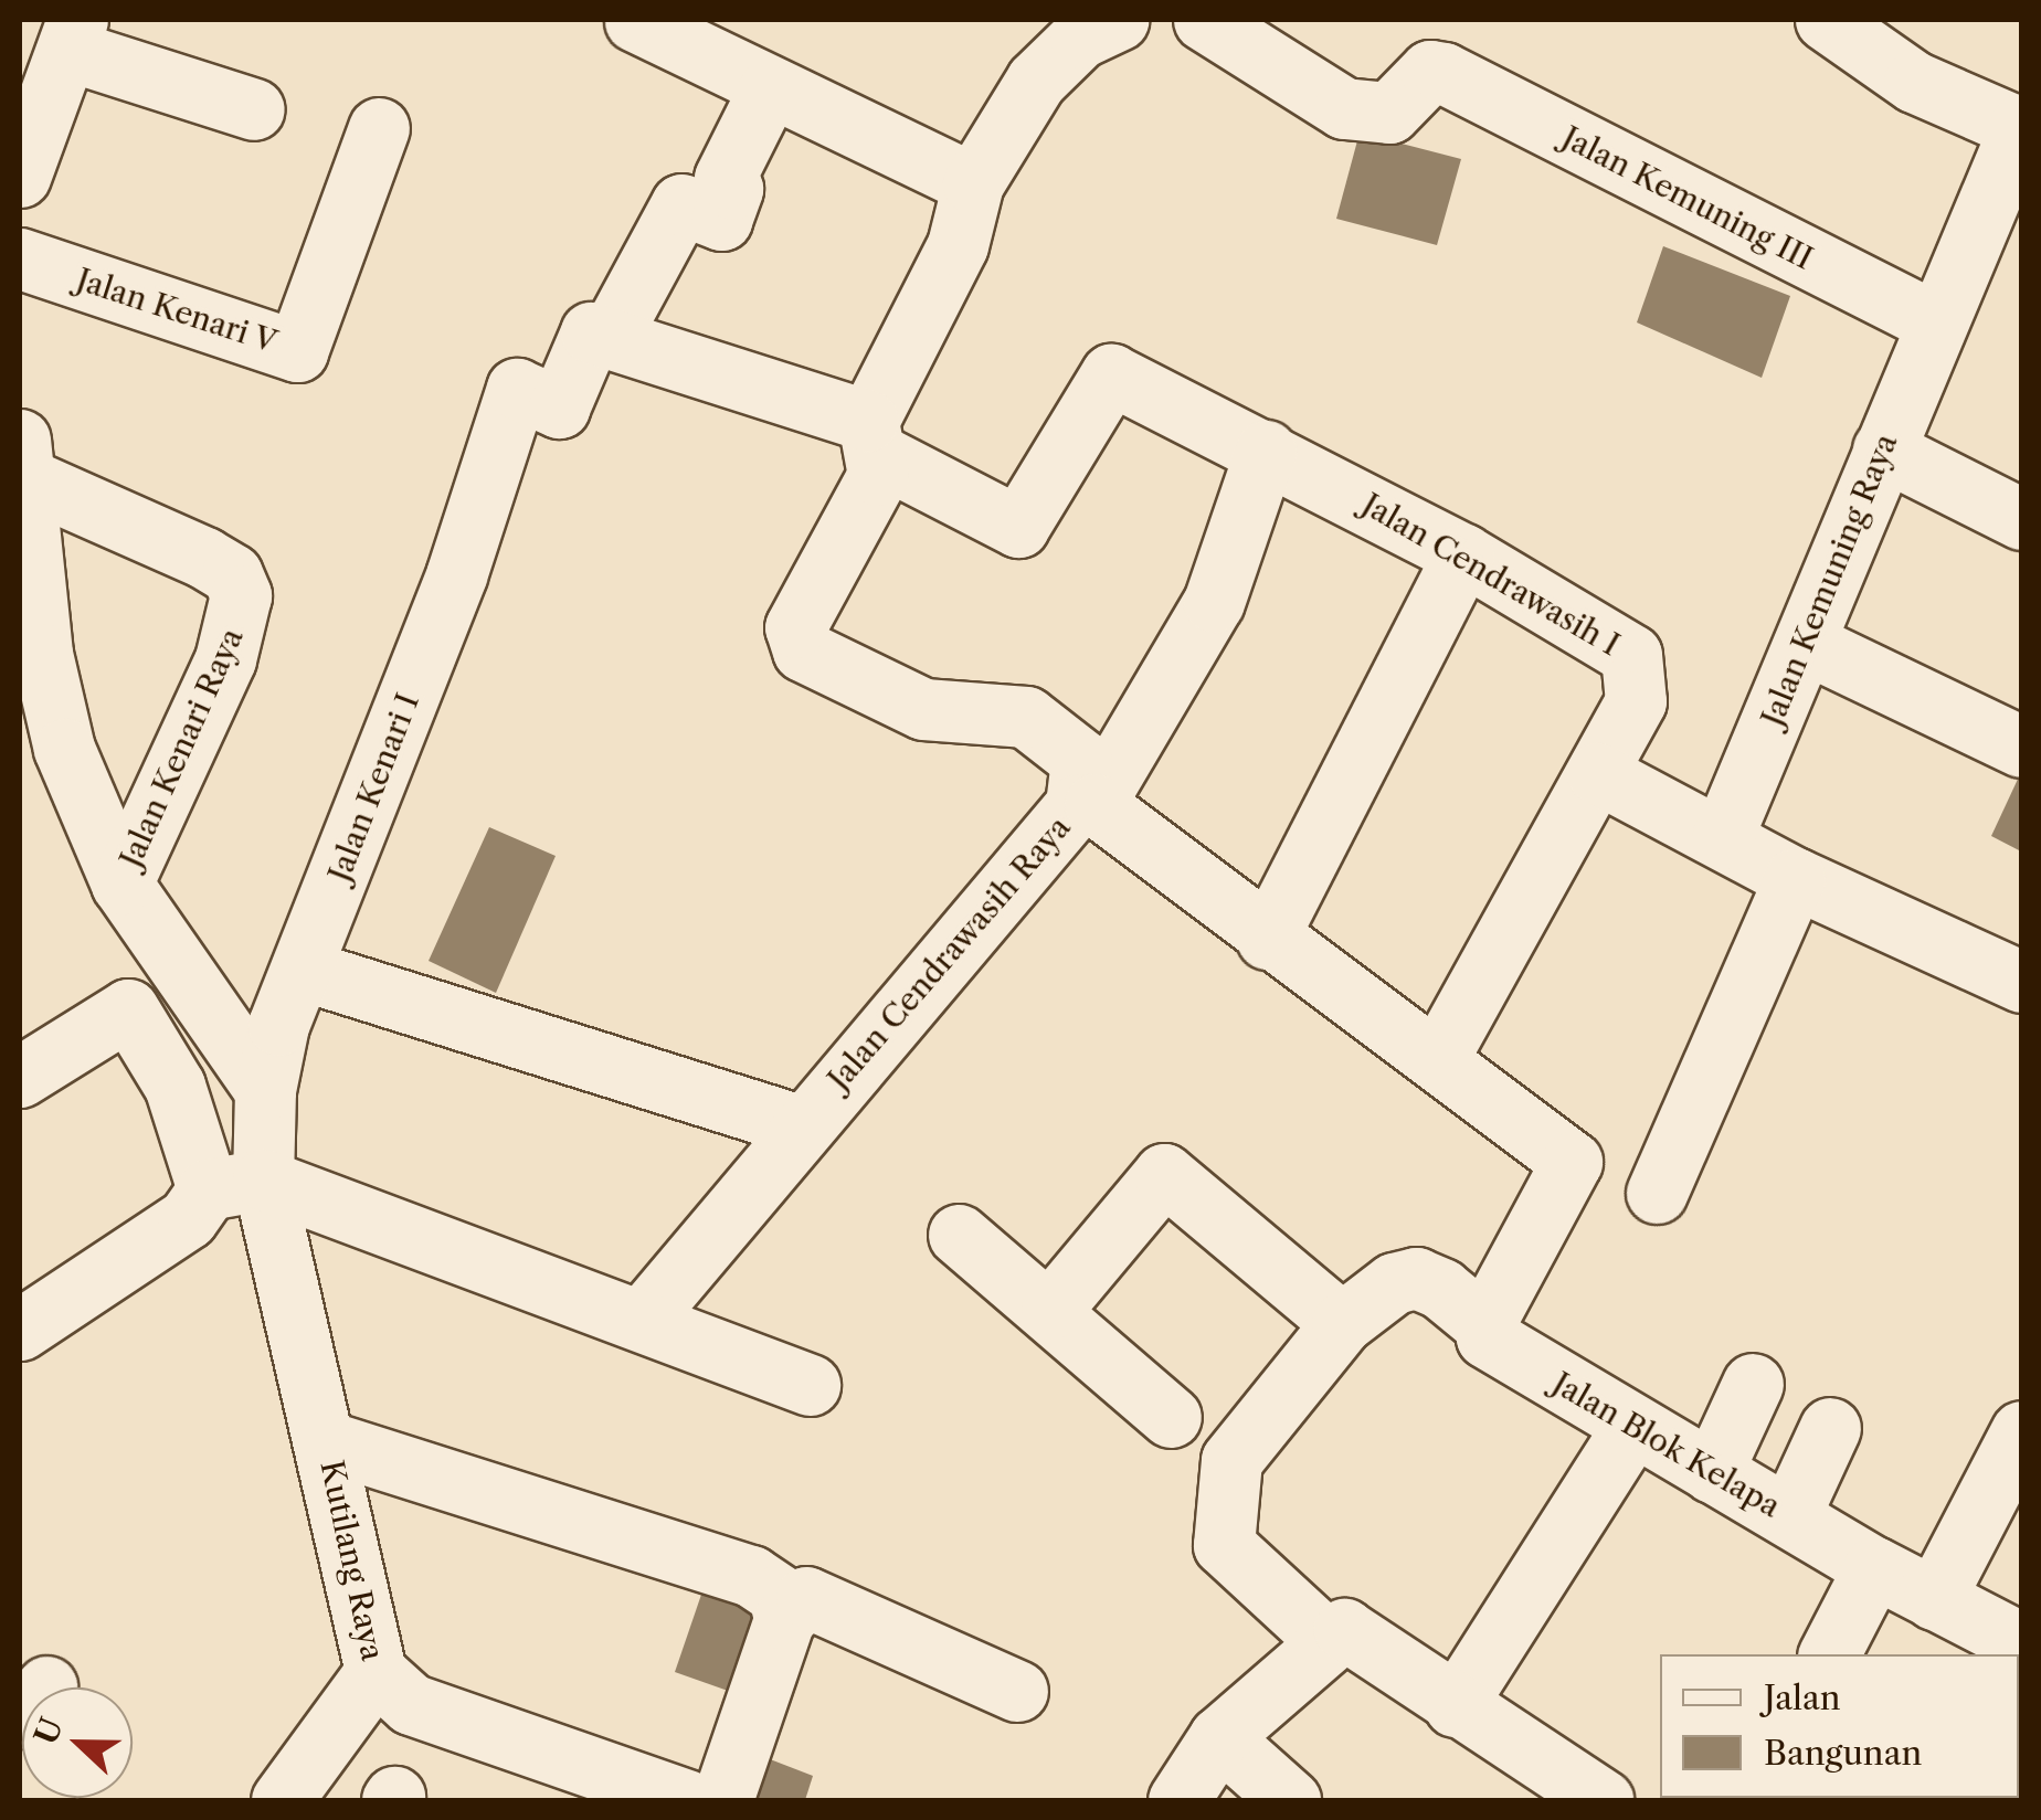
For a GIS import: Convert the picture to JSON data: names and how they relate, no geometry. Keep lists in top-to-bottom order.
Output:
{
  "streets": {
    "street": [
      "Jalan Kemuning III",
      "Jalan Kenari V",
      "Jalan Cendrawasih I",
      "Jalan Kemuning Raya",
      "Jalan Kenari Raya",
      "Jalan Kenari I",
      "Jalan Cendrawasih Raya",
      "Jalan Blok Kelapa",
      "Kutilang Raya"
    ]
  },
  "crossings": [
    ["Jalan Kemuning III", "Jalan Kemuning Raya"],
    ["Jalan Cendrawasih I", "Jalan Cendrawasih Raya"],
    ["Jalan Kenari Raya", "Jalan Kenari I"],
    ["Jalan Cendrawasih Raya", "Jalan Blok Kelapa"]
  ],
  "legend": ["Jalan", "Bangunan"],
  "north": "left"
}
